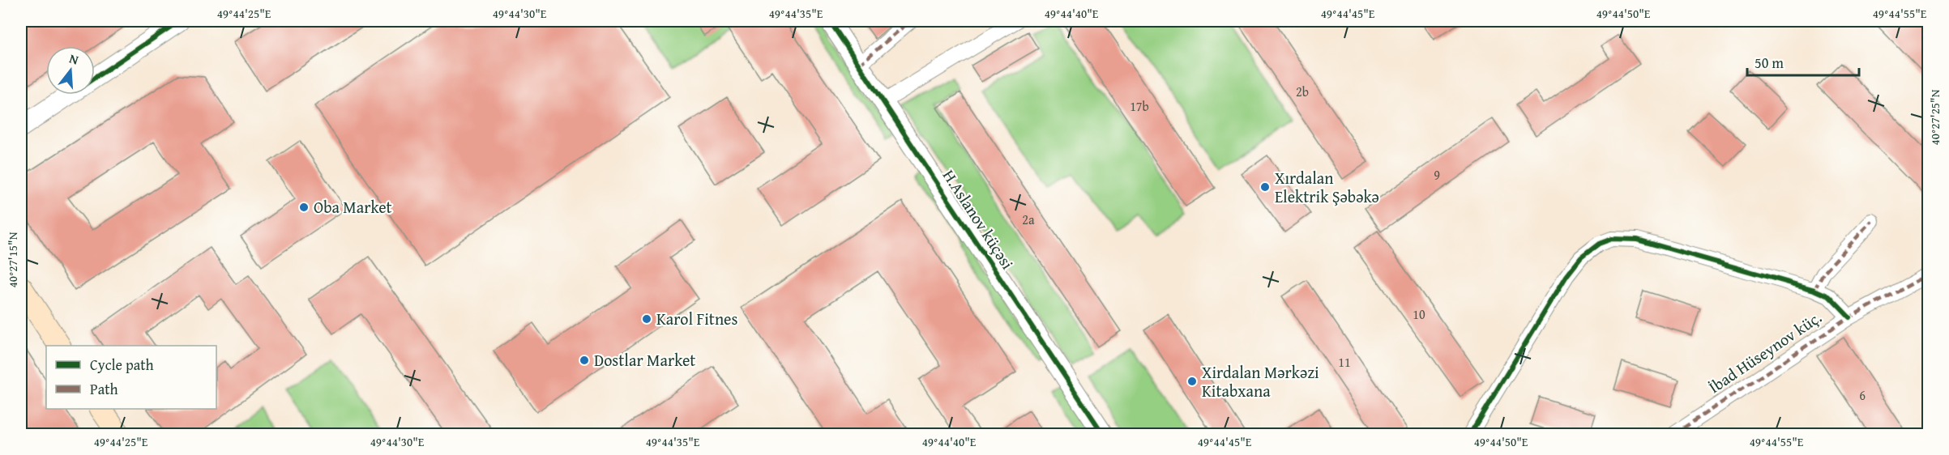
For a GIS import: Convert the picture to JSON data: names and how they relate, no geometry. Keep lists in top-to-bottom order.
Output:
{
  "streets": {
    "street": ["H.Aslanov küçəsi", "İbad Hüseynov küç."]
  },
  "places": [
    "Xırdalan Elektrik Şəbəkə",
    "Oba Market",
    "Karol Fitnes",
    "Dostlar Market",
    "Xirdalan Mərkəzi Kitabxana"
  ],
  "house_numbers": [
    "2b",
    "17b",
    "9",
    "2a",
    "10",
    "11",
    "6"
  ],
  "legend": ["Cycle path", "Path"],
  "scale_bar": "50 m",
  "north": "top",
  "coordinates": [
    "49°44'25\"E",
    "49°44'30\"E",
    "49°44'35\"E",
    "49°44'40\"E",
    "49°44'45\"E",
    "49°44'50\"E",
    "49°44'55\"E",
    "40°27'25\"N",
    "40°27'15\"N"
  ]
}
